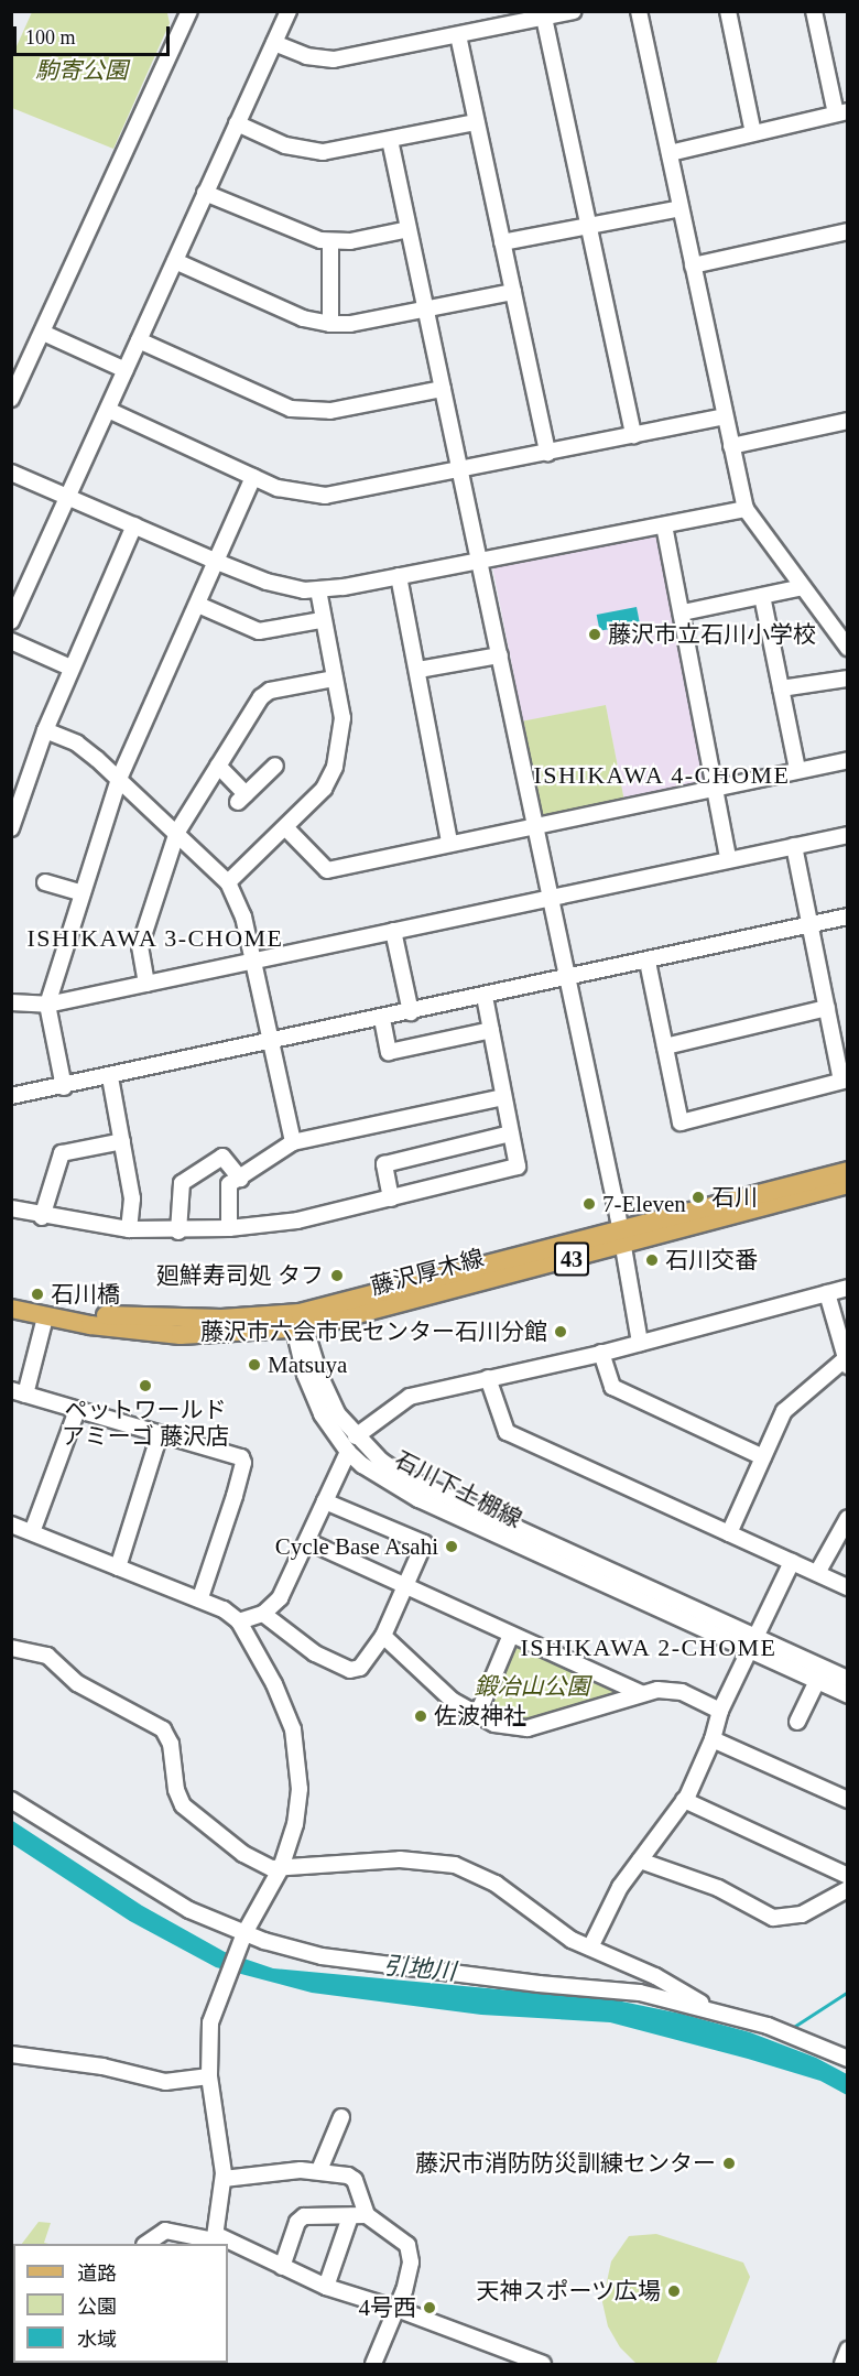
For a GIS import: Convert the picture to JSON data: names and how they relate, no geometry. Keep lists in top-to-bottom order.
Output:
{
  "streets": {
    "main road": ["43", "藤沢厚木線"],
    "street": ["石川下土棚線"]
  },
  "crossings": [
    ["藤沢厚木線", "石川下土棚線"]
  ],
  "districts": ["ISHIKAWA 4-CHOME", "ISHIKAWA 3-CHOME", "ISHIKAWA 2-CHOME"],
  "water": ["引地川"],
  "parks": ["駒寄公園", "鍛冶山公園"],
  "places": [
    "藤沢市立石川小学校",
    "石川",
    "7-Eleven",
    "石川交番",
    "廻鮮寿司処 タフ",
    "石川橋",
    "藤沢市六会市民センター石川分館",
    "Matsuya",
    "ペットワールド アミーゴ 藤沢店",
    "Cycle Base Asahi",
    "佐波神社",
    "藤沢市消防防災訓練センター",
    "天神スポーツ広場",
    "4号西"
  ],
  "legend": ["道路", "公園", "水域"],
  "scale_bar": "100 m"
}
